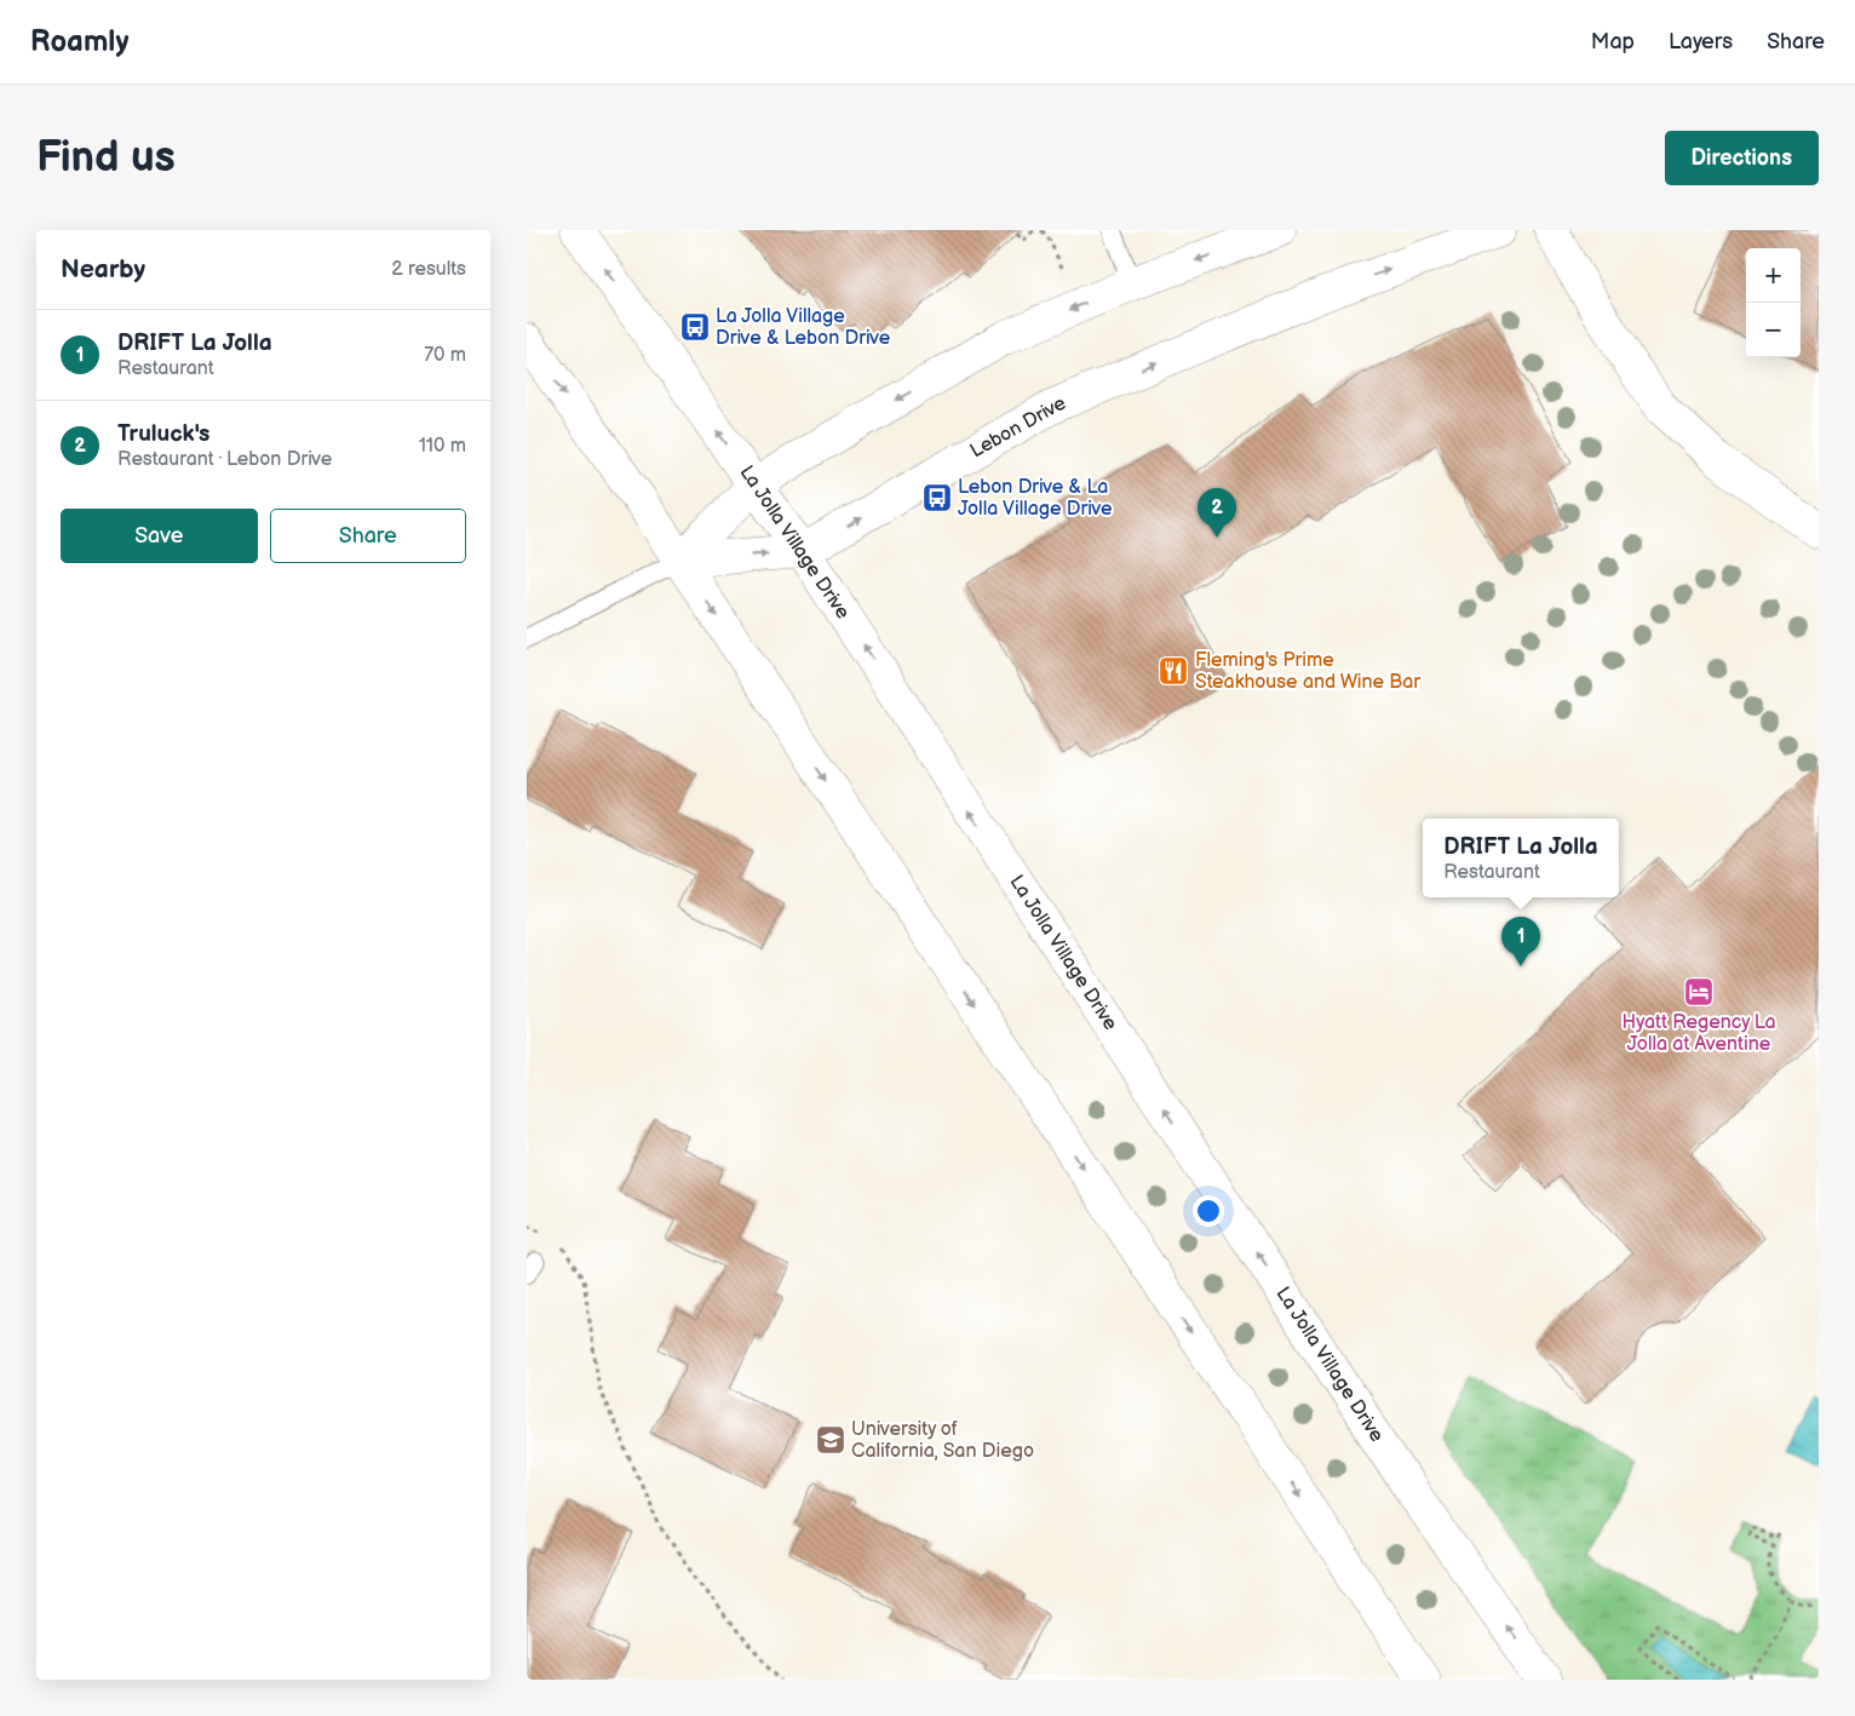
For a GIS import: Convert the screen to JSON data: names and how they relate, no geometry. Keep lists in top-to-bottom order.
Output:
{
  "streets": {
    "main road": ["Lebon Drive", "La Jolla Village Drive"]
  },
  "crossings": [
    ["Lebon Drive", "La Jolla Village Drive"]
  ],
  "places": {
    "bus stop": ["La Jolla Village Drive & Lebon Drive", "Lebon Drive & La Jolla Village Drive"],
    "restaurant": ["Fleming's Prime Steakhouse and Wine Bar"],
    "hotel": ["Hyatt Regency La Jolla at Aventine"],
    "school or university": ["University of California, San Diego"]
  },
  "page": {
    "header": "Roamly",
    "nav": ["Map", "Layers", "Share"],
    "buttons": [
      "Directions",
      ["Save", "Share"]
    ],
    "title": "Find us",
    "heading": ["Nearby", "2 results"],
    "map_buttons": ["+", "−"],
    "list": [
      {
        "mark": "1",
        "name": "DRIFT La Jolla",
        "note": "Restaurant",
        "value": "70 m"
      },
      {
        "mark": "2",
        "name": "Truluck's",
        "note": "Restaurant · Lebon Drive",
        "value": "110 m"
      }
    ],
    "pins": ["2", "1"],
    "popup": ["DRIFT La Jolla", "Restaurant"]
  }
}
